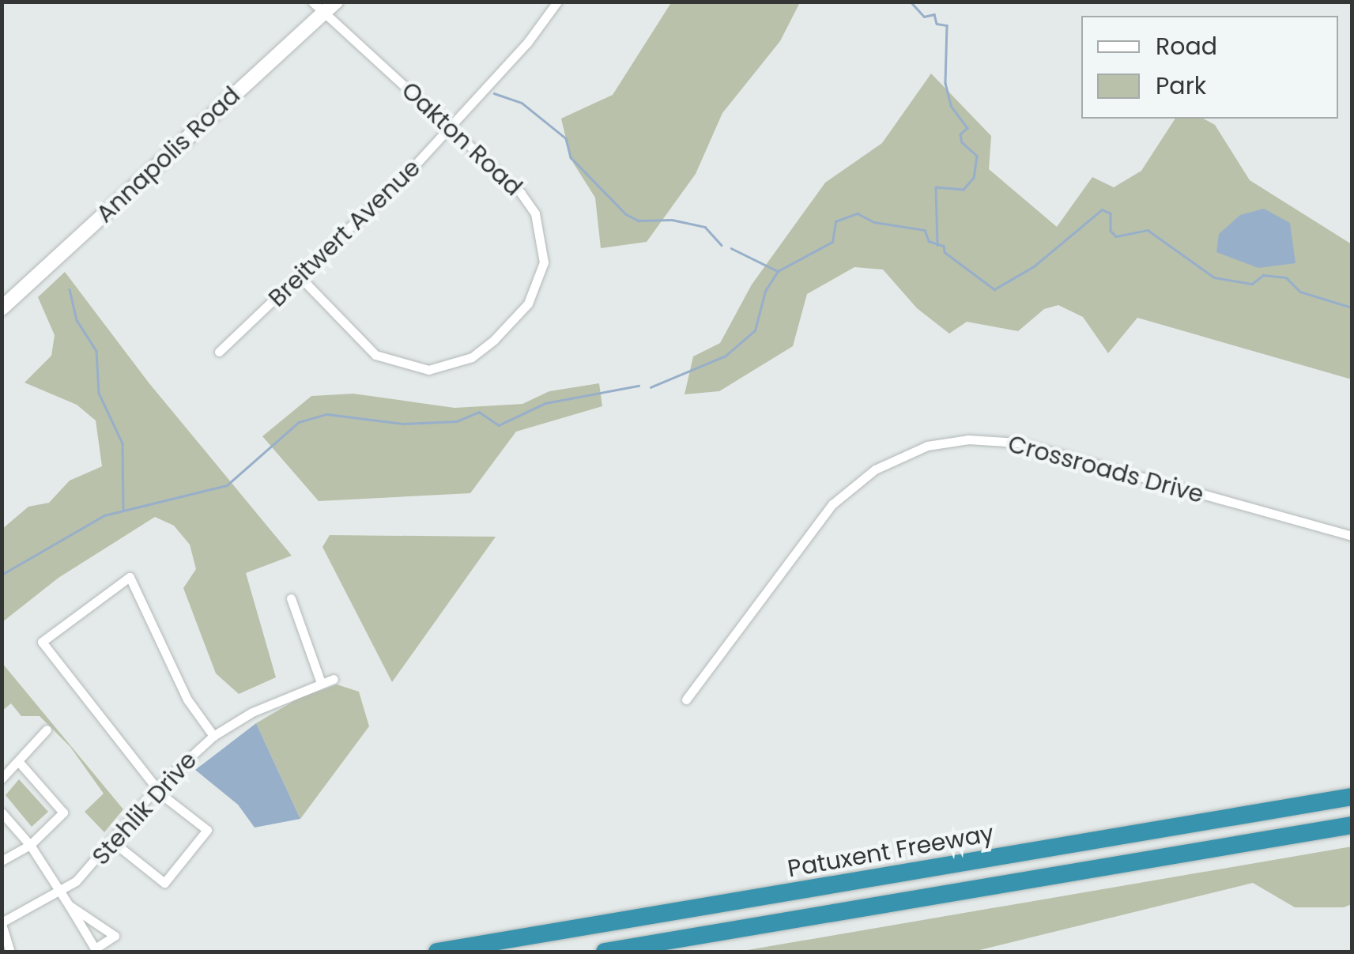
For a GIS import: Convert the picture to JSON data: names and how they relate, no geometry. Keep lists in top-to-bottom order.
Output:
{
  "streets": {
    "highway": ["Patuxent Freeway"],
    "main road": ["Annapolis Road"],
    "street": [
      "Oakton Road",
      "Breitwert Avenue",
      "Crossroads Drive",
      "Stehlik Drive"
    ]
  },
  "crossings": [
    ["Oakton Road", "Annapolis Road"],
    ["Oakton Road", "Breitwert Avenue"]
  ],
  "legend": ["Road", "Park"]
}
